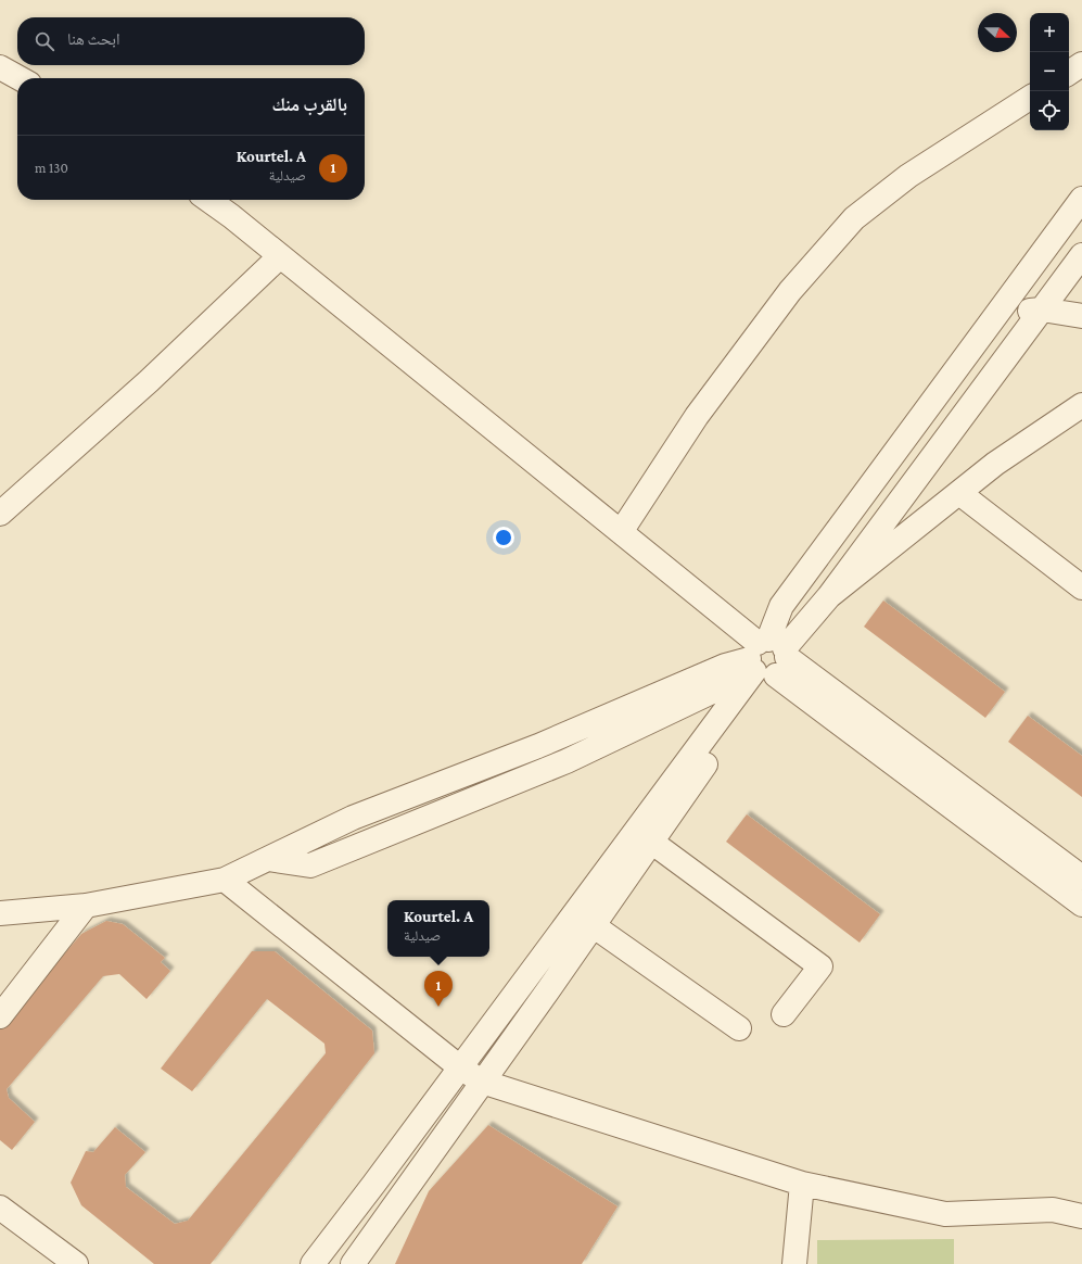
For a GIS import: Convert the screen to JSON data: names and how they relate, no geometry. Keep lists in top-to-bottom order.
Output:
{
  "north": "right",
  "page": {
    "map_buttons": ["+", "−"],
    "search": "ابحث هنا",
    "heading": "بالقرب منك",
    "list": [
      {
        "mark": "1",
        "name": "Kourtel. A",
        "note": "صيدلية",
        "value": "130 m"
      }
    ],
    "popup": ["Kourtel. A", "صيدلية"],
    "pins": "1"
  }
}
